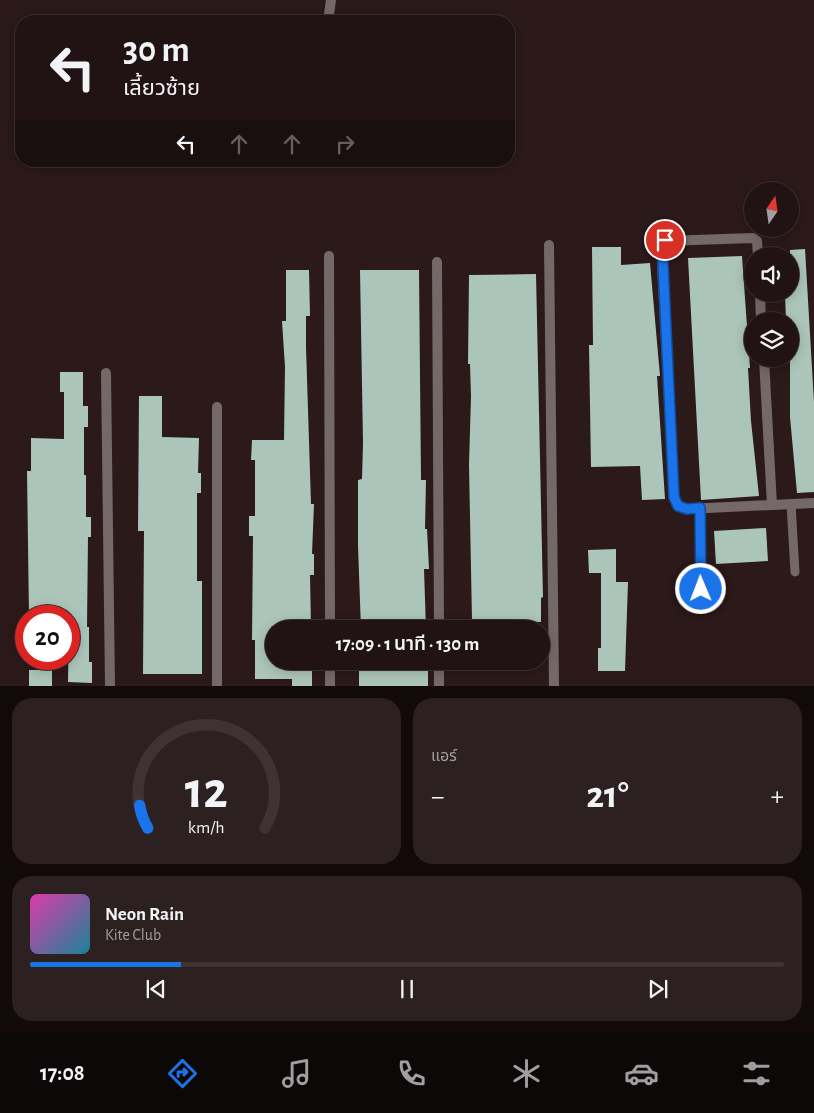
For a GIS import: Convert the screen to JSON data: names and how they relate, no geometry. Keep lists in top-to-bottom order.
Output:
{
  "north": "top",
  "page": {
    "turn": ["30 m", "เลี้ยวซ้าย"],
    "limit": "20",
    "trip": "17:09 · 1 นาที · 130 m",
    "tile": "แอร์",
    "heat": ["−", "21°", "+"],
    "song": ["Neon Rain", "Kite Club"],
    "tabs": "17:08",
    "gauge": ["12", "km/h"]
  }
}
